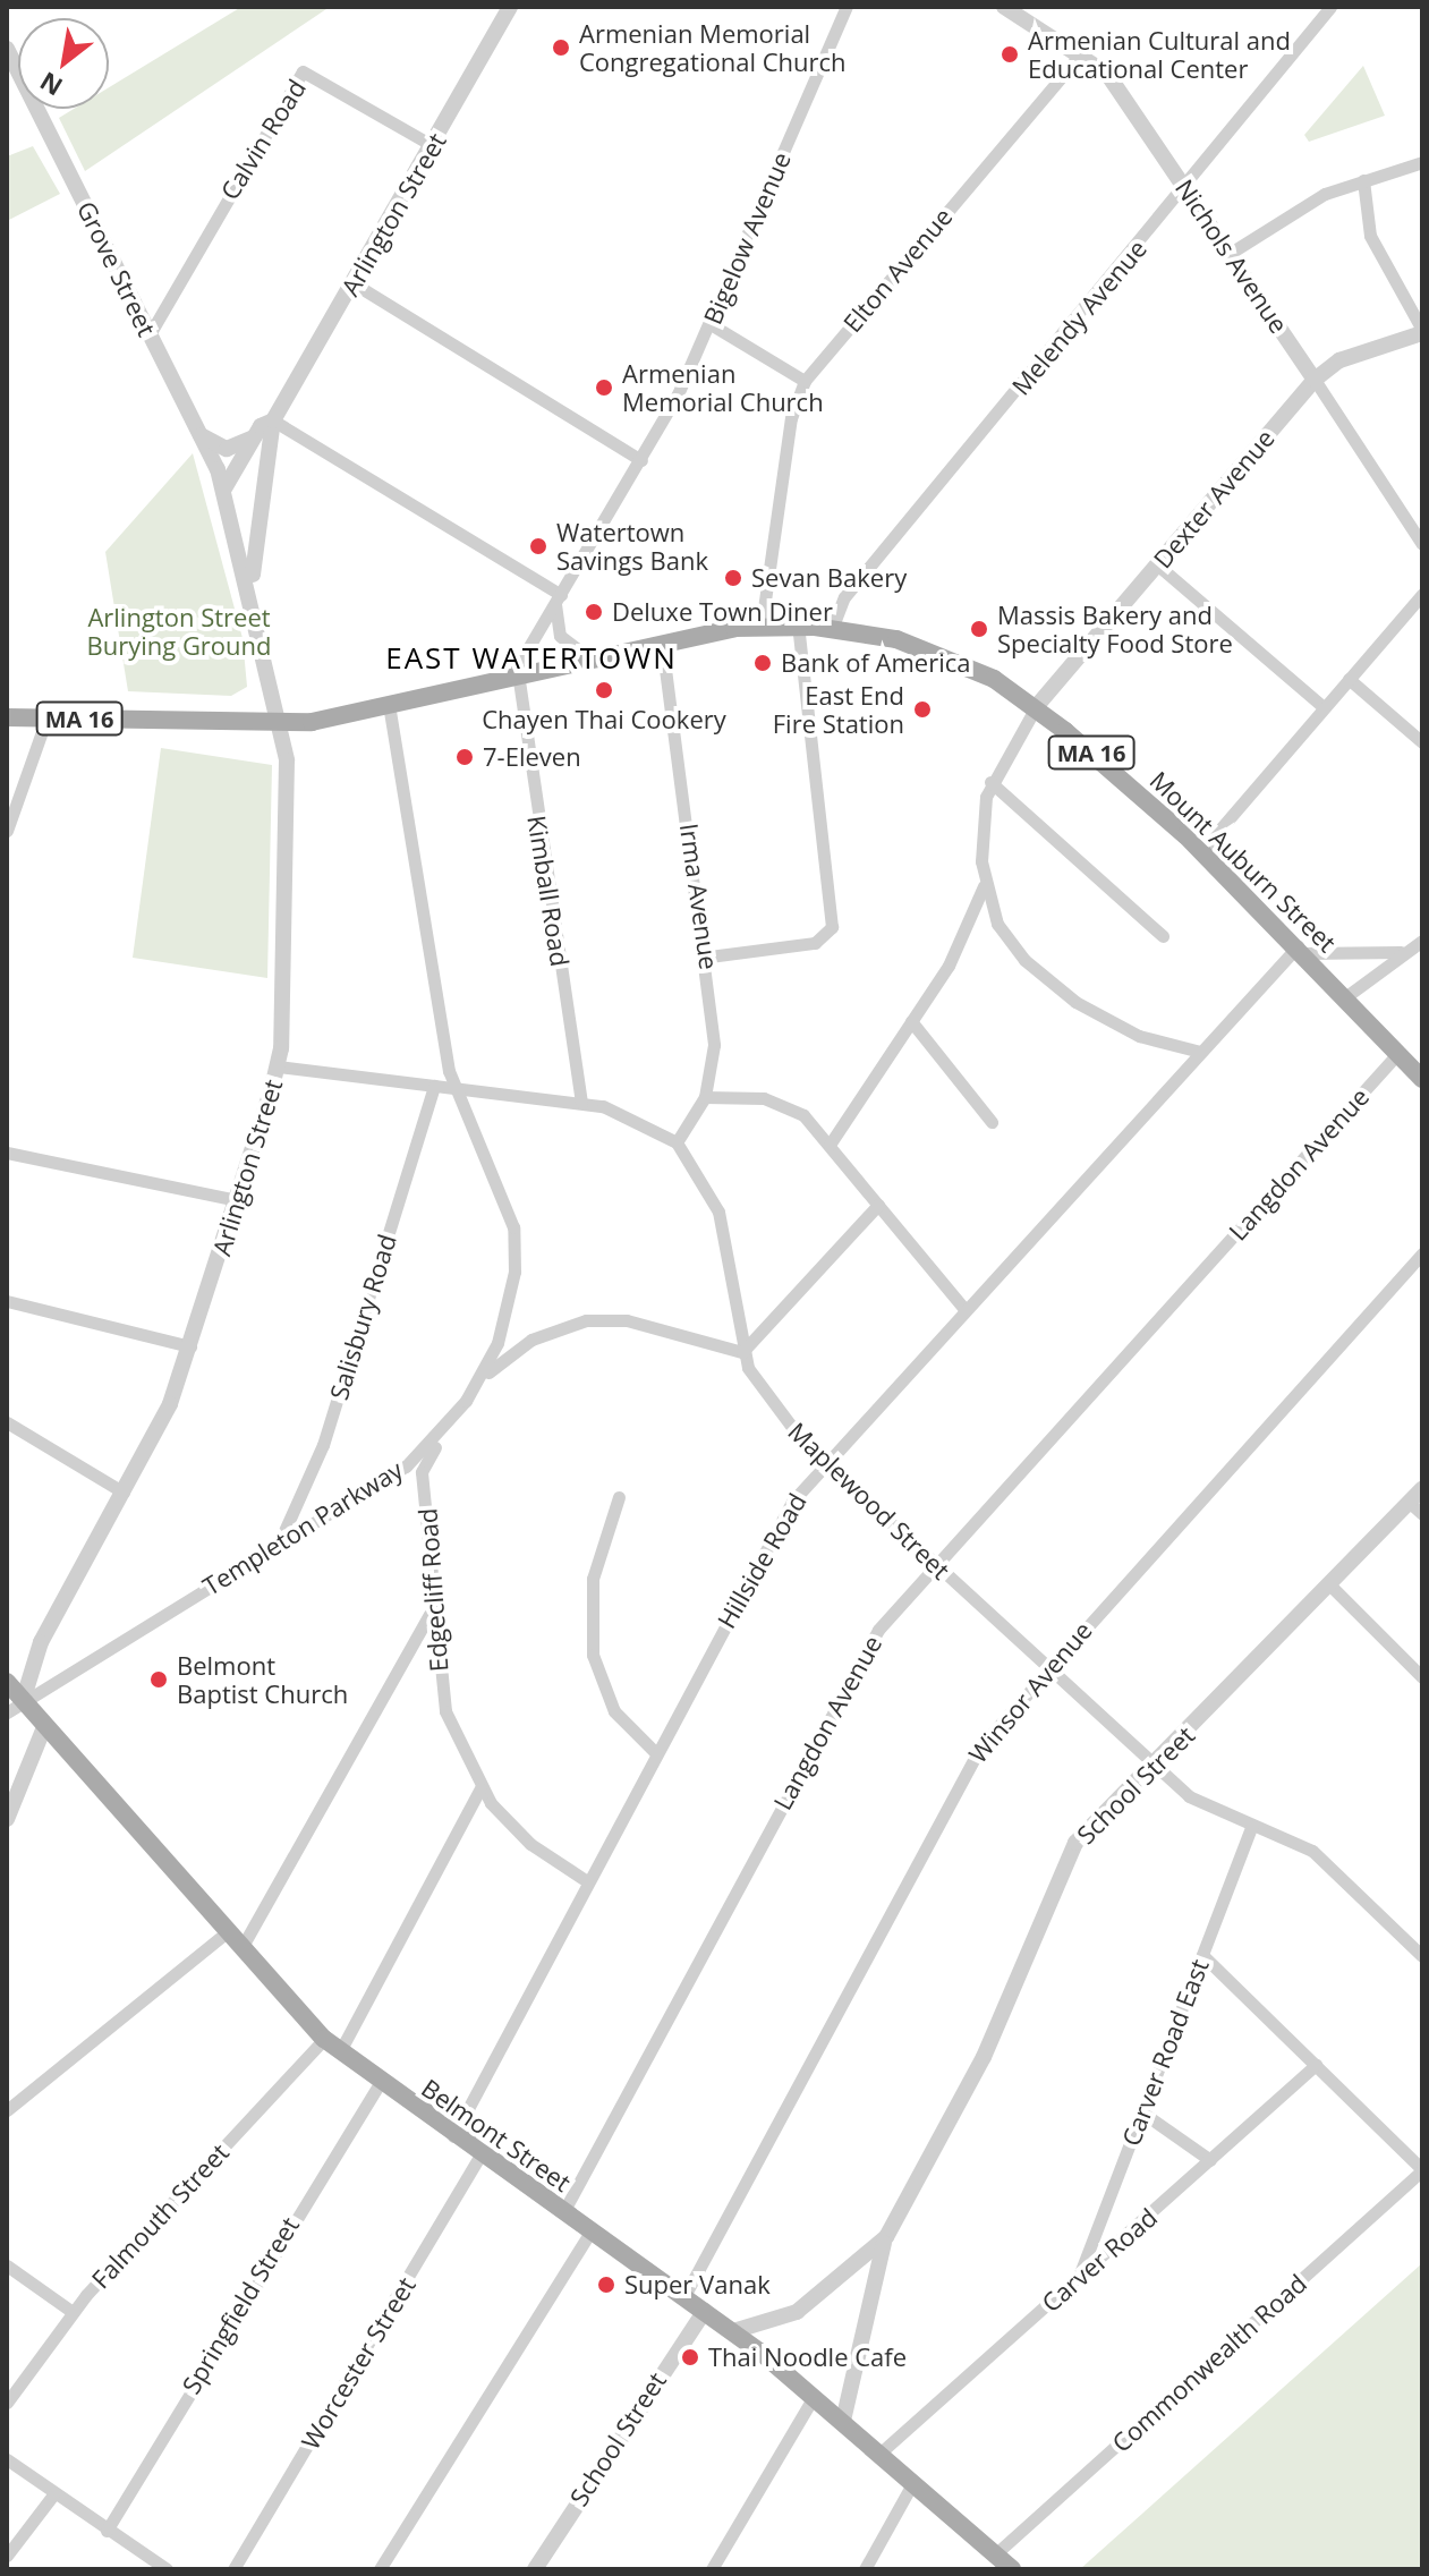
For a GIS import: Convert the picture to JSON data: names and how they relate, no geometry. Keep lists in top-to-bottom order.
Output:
{
  "streets": {
    "main road": ["MA 16", "Mount Auburn Street", "Belmont Street"],
    "street": [
      "Calvin Road",
      "Arlington Street",
      "Bigelow Avenue",
      "Nichols Avenue",
      "Grove Street",
      "Elton Avenue",
      "Melendy Avenue",
      "Dexter Avenue",
      "Kimball Road",
      "Irma Avenue",
      "Langdon Avenue",
      "Salisbury Road",
      "Maplewood Street",
      "Templeton Parkway",
      "Hillside Road",
      "Edgecliff Road",
      "Winsor Avenue",
      "School Street",
      "Carver Road East",
      "Falmouth Street",
      "Carver Road",
      "Springfield Street",
      "Worcester Street",
      "Commonwealth Road"
    ]
  },
  "crossings": [
    ["Calvin Road", "Arlington Street"],
    ["Calvin Road", "Grove Street"],
    ["Arlington Street", "Grove Street"],
    ["Arlington Street", "Mount Auburn Street"],
    ["Arlington Street", "Maplewood Street"],
    ["Arlington Street", "Templeton Parkway"],
    ["Arlington Street", "Belmont Street"],
    ["Bigelow Avenue", "Mount Auburn Street"],
    ["Bigelow Avenue", "Kimball Road"],
    ["Nichols Avenue", "Elton Avenue"],
    ["Nichols Avenue", "Melendy Avenue"],
    ["Nichols Avenue", "Dexter Avenue"],
    ["Elton Avenue", "Mount Auburn Street"],
    ["Melendy Avenue", "Mount Auburn Street"],
    ["Dexter Avenue", "Mount Auburn Street"],
    ["Mount Auburn Street", "Kimball Road"],
    ["Mount Auburn Street", "Irma Avenue"],
    ["Mount Auburn Street", "Langdon Avenue"],
    ["Mount Auburn Street", "Templeton Parkway"],
    ["Mount Auburn Street", "Hillside Road"],
    ["Kimball Road", "Maplewood Street"],
    ["Irma Avenue", "Maplewood Street"],
    ["Langdon Avenue", "Maplewood Street"],
    ["Langdon Avenue", "Belmont Street"],
    ["Salisbury Road", "Maplewood Street"],
    ["Salisbury Road", "Templeton Parkway"],
    ["Maplewood Street", "Templeton Parkway"],
    ["Maplewood Street", "Hillside Road"],
    ["Maplewood Street", "Edgecliff Road"],
    ["Maplewood Street", "Winsor Avenue"],
    ["Maplewood Street", "School Street"],
    ["Maplewood Street", "Carver Road East"],
    ["Templeton Parkway", "Edgecliff Road"],
    ["Templeton Parkway", "Belmont Street"],
    ["Hillside Road", "Edgecliff Road"],
    ["Hillside Road", "Belmont Street"],
    ["Edgecliff Road", "Falmouth Street"],
    ["Winsor Avenue", "Belmont Street"],
    ["School Street", "Belmont Street"],
    ["Carver Road East", "Carver Road"],
    ["Belmont Street", "Falmouth Street"],
    ["Belmont Street", "Carver Road"],
    ["Belmont Street", "Springfield Street"],
    ["Belmont Street", "Worcester Street"],
    ["Belmont Street", "Commonwealth Road"]
  ],
  "districts": ["EAST WATERTOWN"],
  "parks": ["Arlington Street Burying Ground"],
  "places": [
    "Armenian Memorial Congregational Church",
    "Armenian Cultural and Educational Center",
    "Armenian Memorial Church",
    "Watertown Savings Bank",
    "Sevan Bakery",
    "Deluxe Town Diner",
    "Massis Bakery and Specialty Food Store",
    "Bank of America",
    "Chayen Thai Cookery",
    "East End Fire Station",
    "7-Eleven",
    "Belmont Baptist Church",
    "Super Vanak",
    "Thai Noodle Cafe"
  ],
  "north": "bottom left"
}
